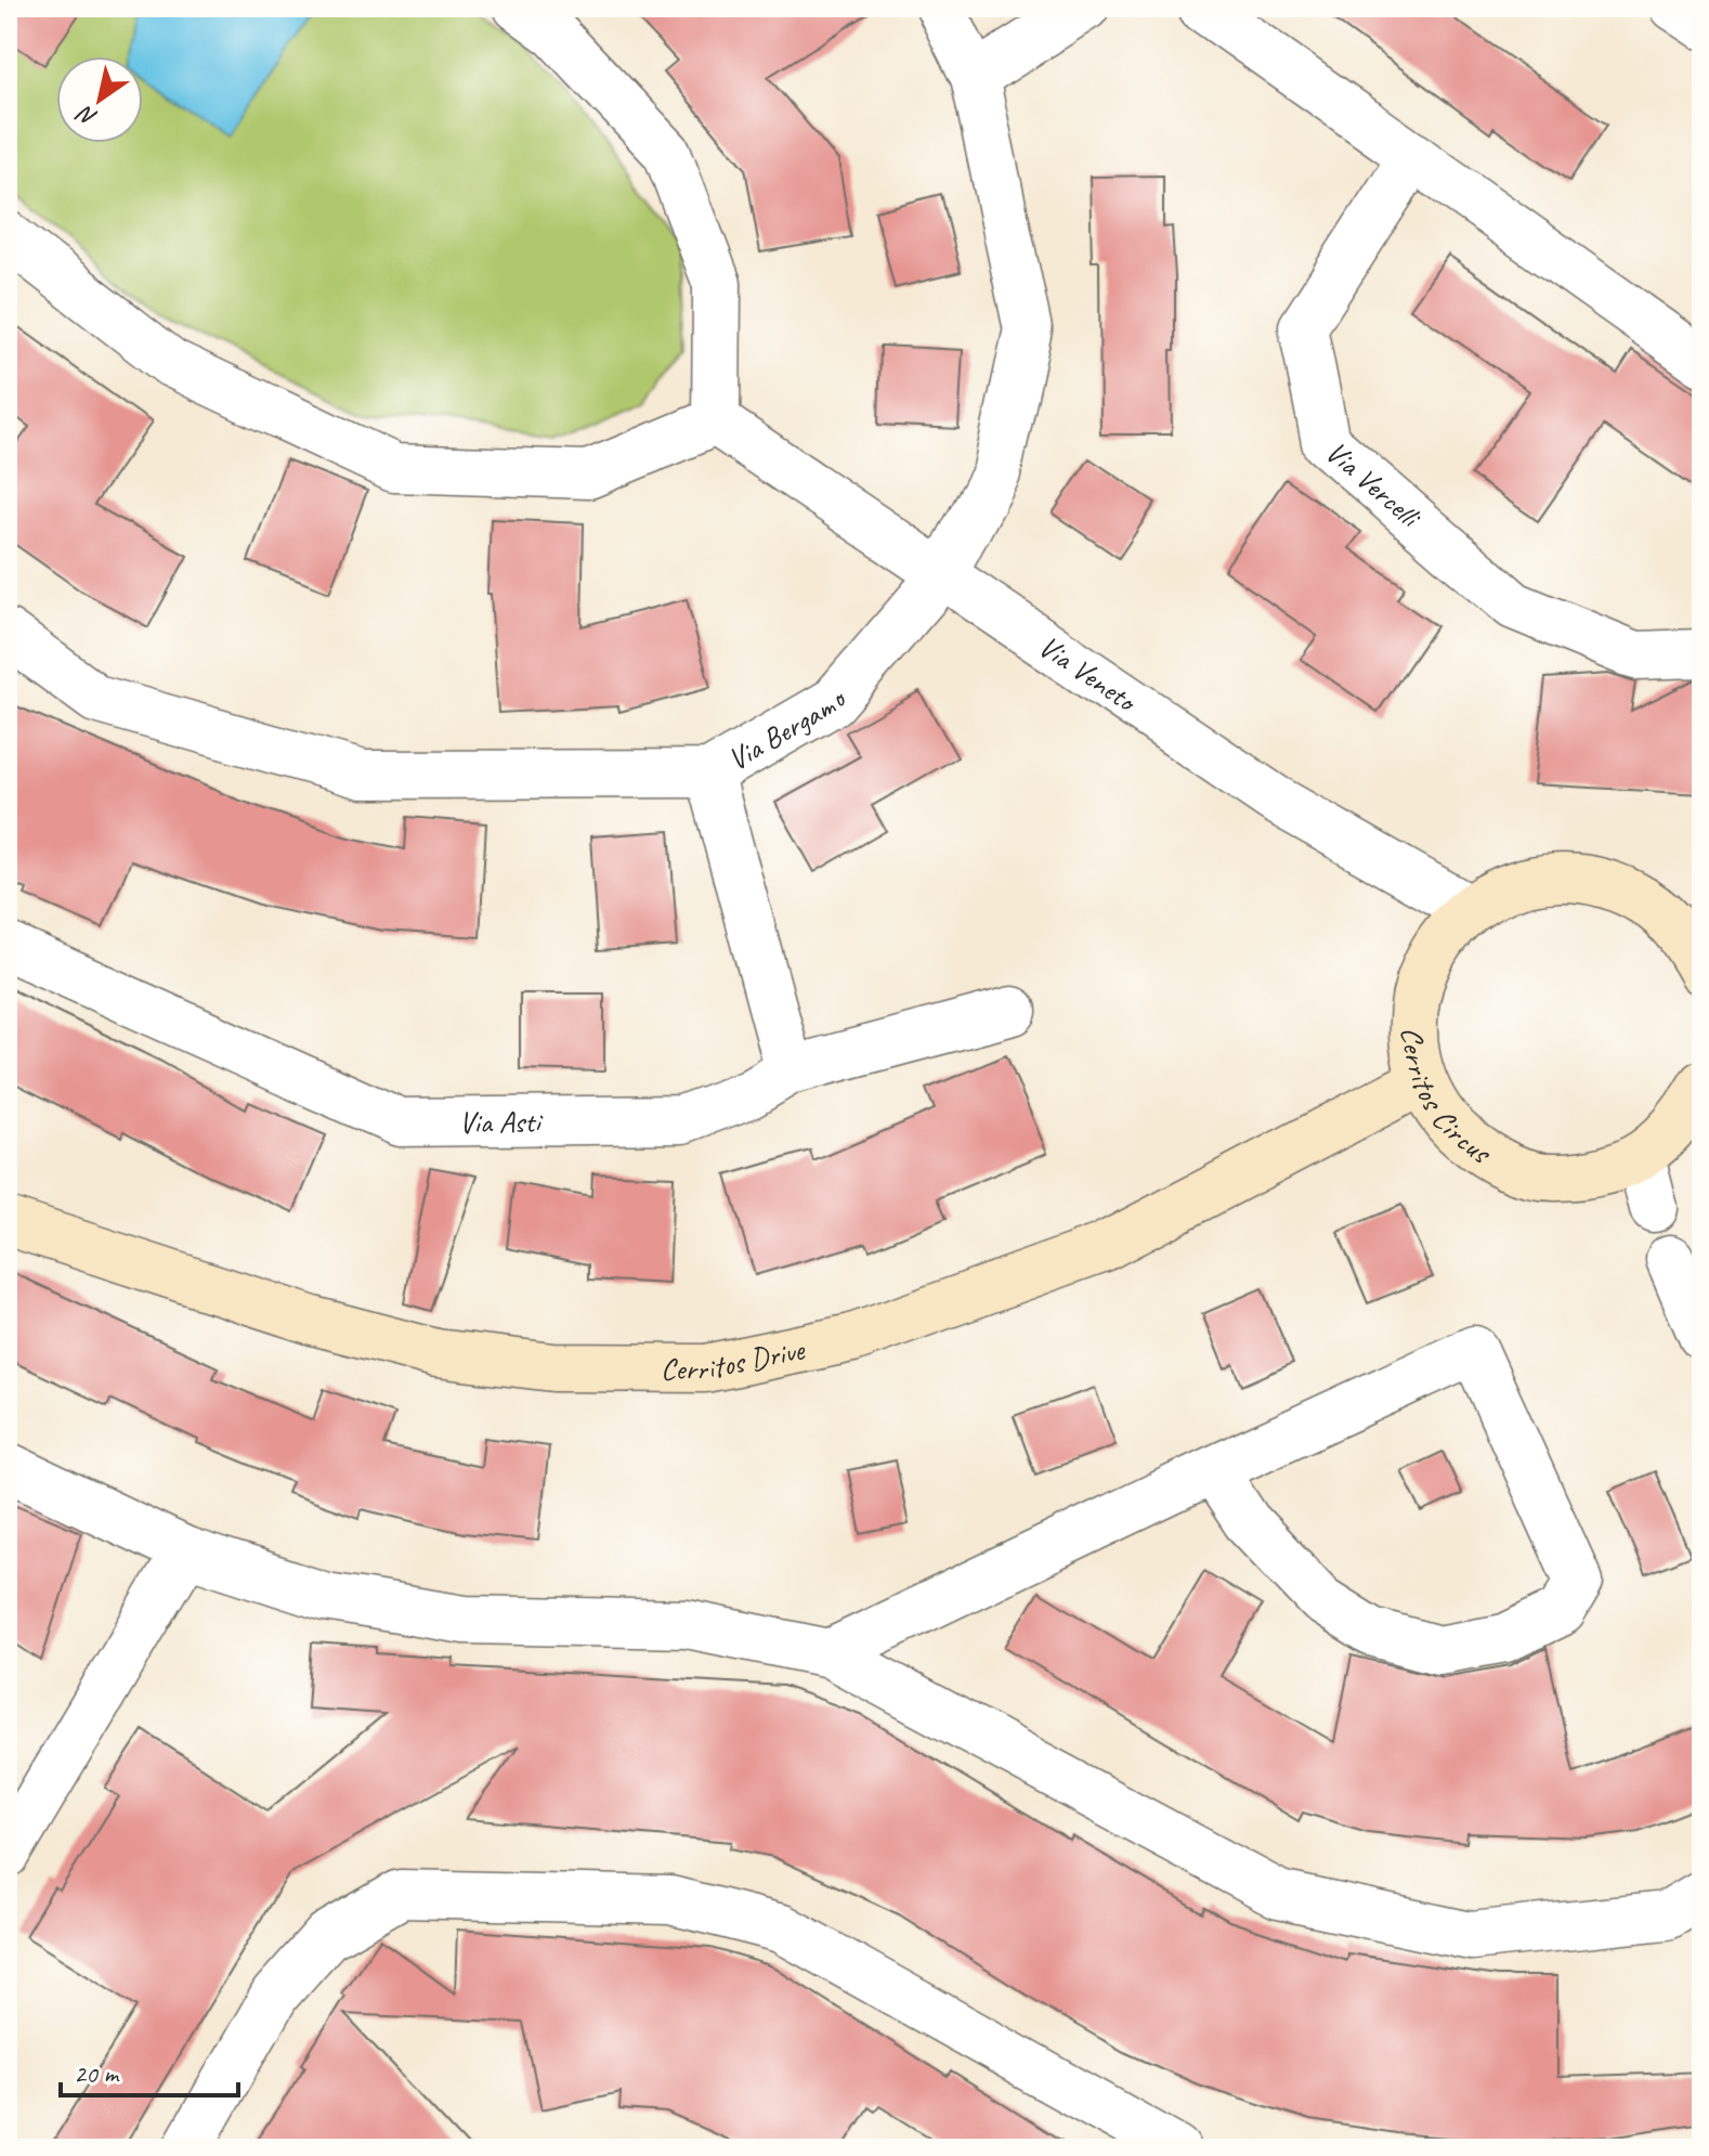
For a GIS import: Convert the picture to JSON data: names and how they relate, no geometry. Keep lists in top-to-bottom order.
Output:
{
  "streets": {
    "street": [
      "Via Vercelli",
      "Via Veneto",
      "Via Bergamo",
      "Cerritos Circus",
      "Via Asti",
      "Cerritos Drive"
    ]
  },
  "crossings": [
    ["Via Veneto", "Via Bergamo"],
    ["Via Veneto", "Cerritos Circus"],
    ["Cerritos Circus", "Cerritos Drive"]
  ],
  "scale_bar": "20 m",
  "north": "bottom left"
}
